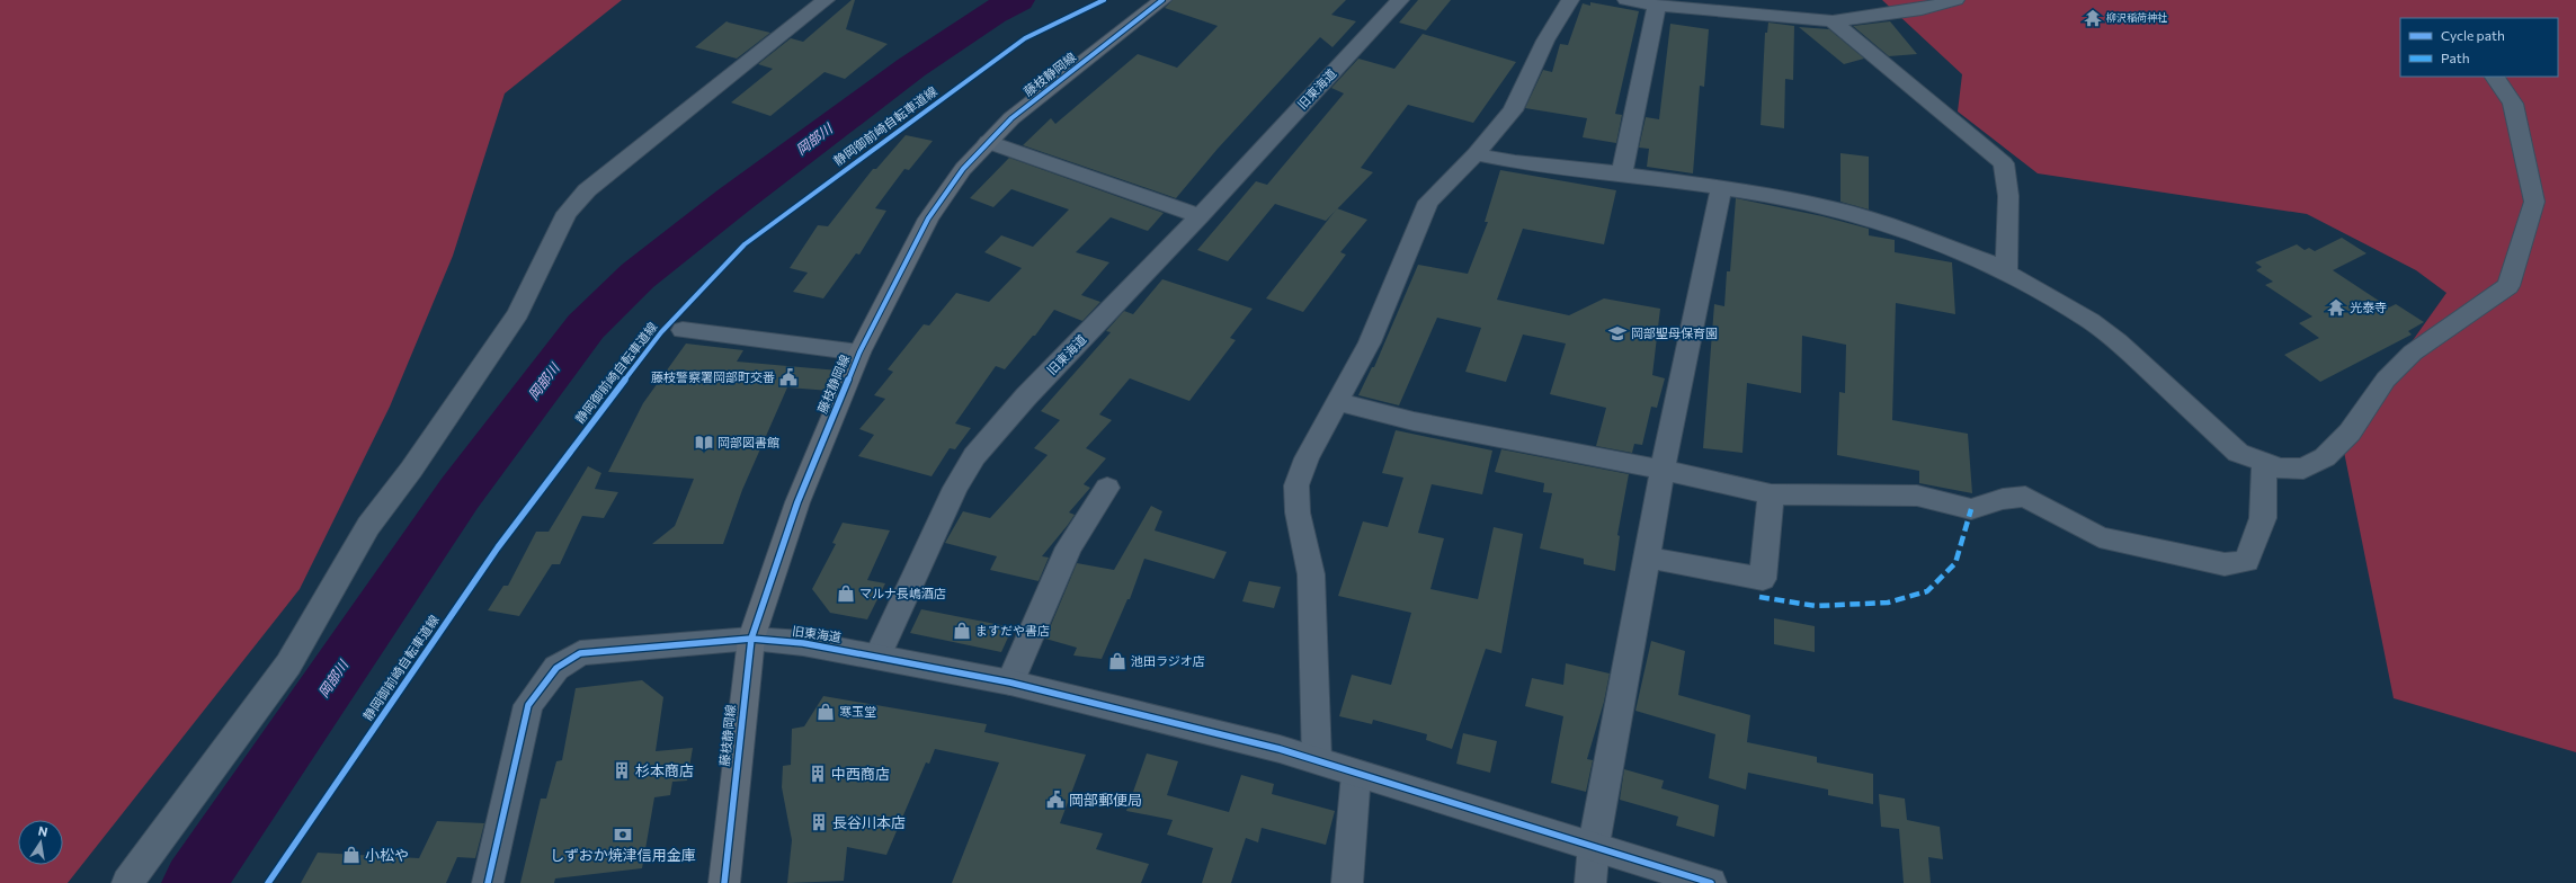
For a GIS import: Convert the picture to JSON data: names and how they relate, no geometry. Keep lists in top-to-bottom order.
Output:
{
  "streets": {
    "main road": ["藤枝静岡線"],
    "street": ["旧東海道"],
    "cycle path": ["静岡御前崎自転車道線"]
  },
  "crossings": [
    ["藤枝静岡線", "旧東海道"]
  ],
  "water": ["岡部川"],
  "places": {
    "temple": ["柳沢稲荷神社", "光泰寺"],
    "school or university": ["岡部聖母保育園"],
    "public building": ["藤枝警察署岡部町交番", "岡部郵便局"],
    "library": ["岡部図書館"],
    "shop": [
      "マルナ長嶋酒店",
      "ますだや書店",
      "池田ラジオ店",
      "寒玉堂",
      "小松や"
    ],
    "building": ["杉本商店", "中西商店", "長谷川本店"],
    "bank": ["しずおか焼津信用金庫"]
  },
  "legend": ["Cycle path", "Path"],
  "north": "top"
}
